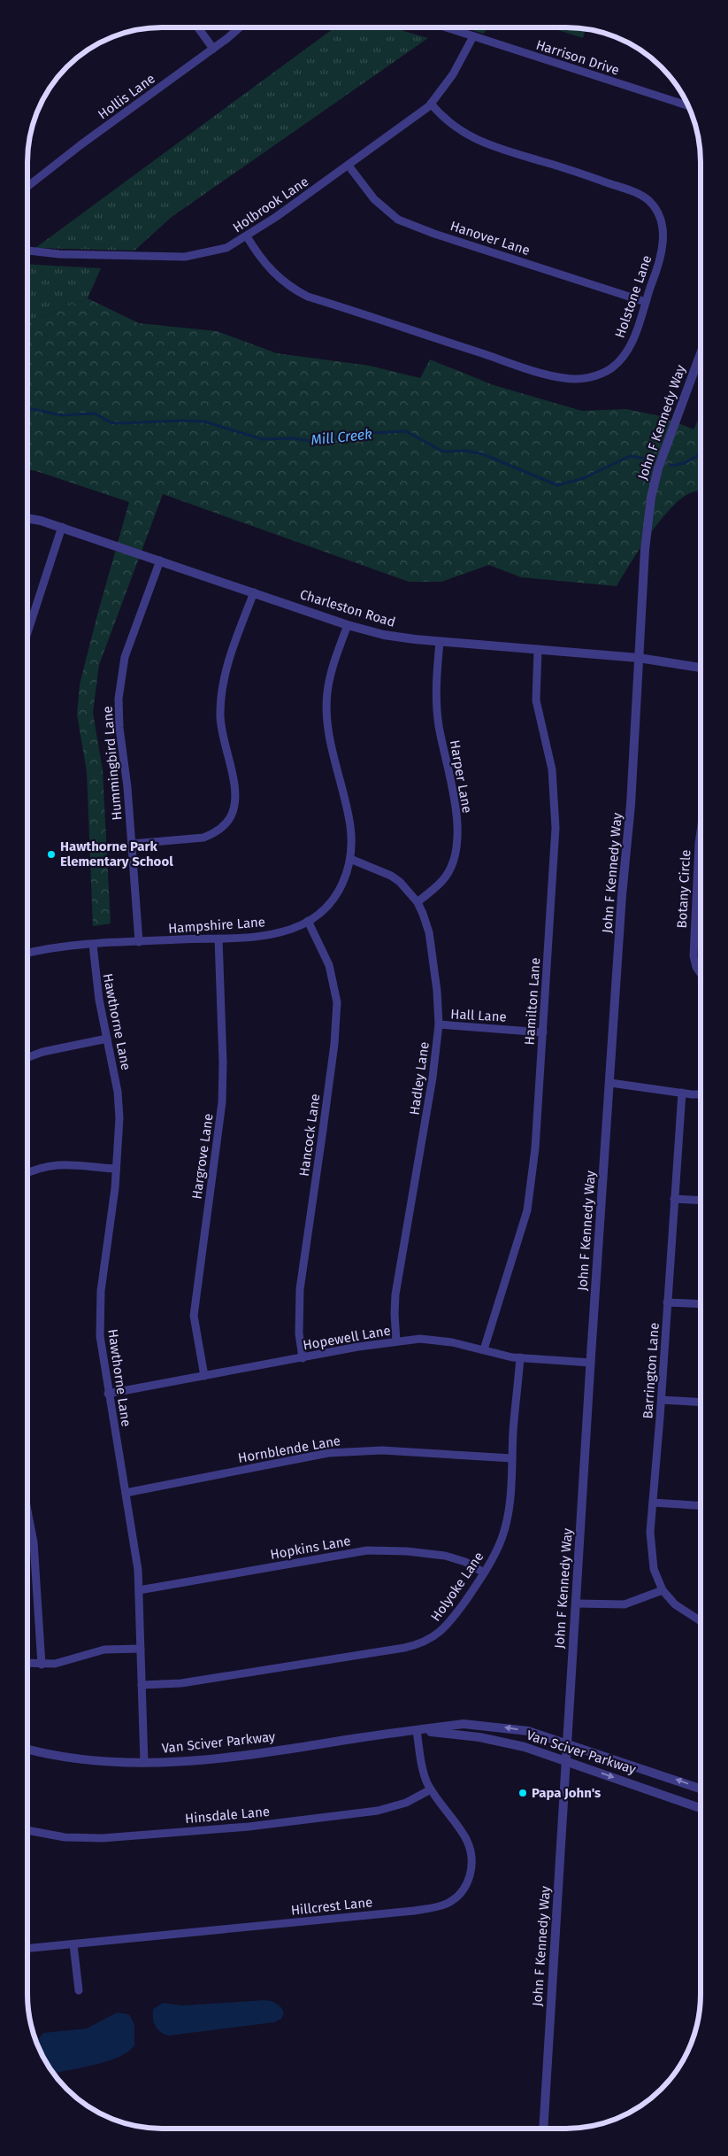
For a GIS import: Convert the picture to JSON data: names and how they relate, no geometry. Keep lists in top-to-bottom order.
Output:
{
  "streets": {
    "street": [
      "Harrison Drive",
      "Hollis Lane",
      "Holbrook Lane",
      "Hanover Lane",
      "Holstone Lane",
      "John F Kennedy Way",
      "Charleston Road",
      "Hummingbird Lane",
      "Harper Lane",
      "Botany Circle",
      "Hampshire Lane",
      "Hamilton Lane",
      "Hall Lane",
      "Hawthorne Lane",
      "Hadley Lane",
      "Hancock Lane",
      "Hargrove Lane",
      "Hopewell Lane",
      "Barrington Lane",
      "Hornblende Lane",
      "Hopkins Lane",
      "Holyoke Lane",
      "Van Sciver Parkway",
      "Hinsdale Lane",
      "Hillcrest Lane"
    ]
  },
  "crossings": [
    ["Harrison Drive", "Holbrook Lane"],
    ["Holbrook Lane", "Hanover Lane"],
    ["Holbrook Lane", "Holstone Lane"],
    ["Hanover Lane", "Holstone Lane"],
    ["John F Kennedy Way", "Charleston Road"],
    ["John F Kennedy Way", "Hopewell Lane"],
    ["John F Kennedy Way", "Van Sciver Parkway"],
    ["Charleston Road", "Hummingbird Lane"],
    ["Charleston Road", "Harper Lane"],
    ["Charleston Road", "Hampshire Lane"],
    ["Charleston Road", "Hamilton Lane"],
    ["Hummingbird Lane", "Hampshire Lane"],
    ["Harper Lane", "Hadley Lane"],
    ["Hampshire Lane", "Hawthorne Lane"],
    ["Hampshire Lane", "Hadley Lane"],
    ["Hampshire Lane", "Hancock Lane"],
    ["Hampshire Lane", "Hargrove Lane"],
    ["Hamilton Lane", "Hall Lane"],
    ["Hamilton Lane", "Hopewell Lane"],
    ["Hall Lane", "Hadley Lane"],
    ["Hawthorne Lane", "Hopewell Lane"],
    ["Hawthorne Lane", "Hornblende Lane"],
    ["Hawthorne Lane", "Hopkins Lane"],
    ["Hawthorne Lane", "Holyoke Lane"],
    ["Hawthorne Lane", "Van Sciver Parkway"],
    ["Hadley Lane", "Hopewell Lane"],
    ["Hancock Lane", "Hopewell Lane"],
    ["Hargrove Lane", "Hopewell Lane"],
    ["Hopewell Lane", "Holyoke Lane"],
    ["Hornblende Lane", "Holyoke Lane"],
    ["Hopkins Lane", "Holyoke Lane"],
    ["Van Sciver Parkway", "Hillcrest Lane"],
    ["Hinsdale Lane", "Hillcrest Lane"]
  ],
  "water": ["Mill Creek"],
  "places": ["Hawthorne Park Elementary School", "Papa John's"]
}
